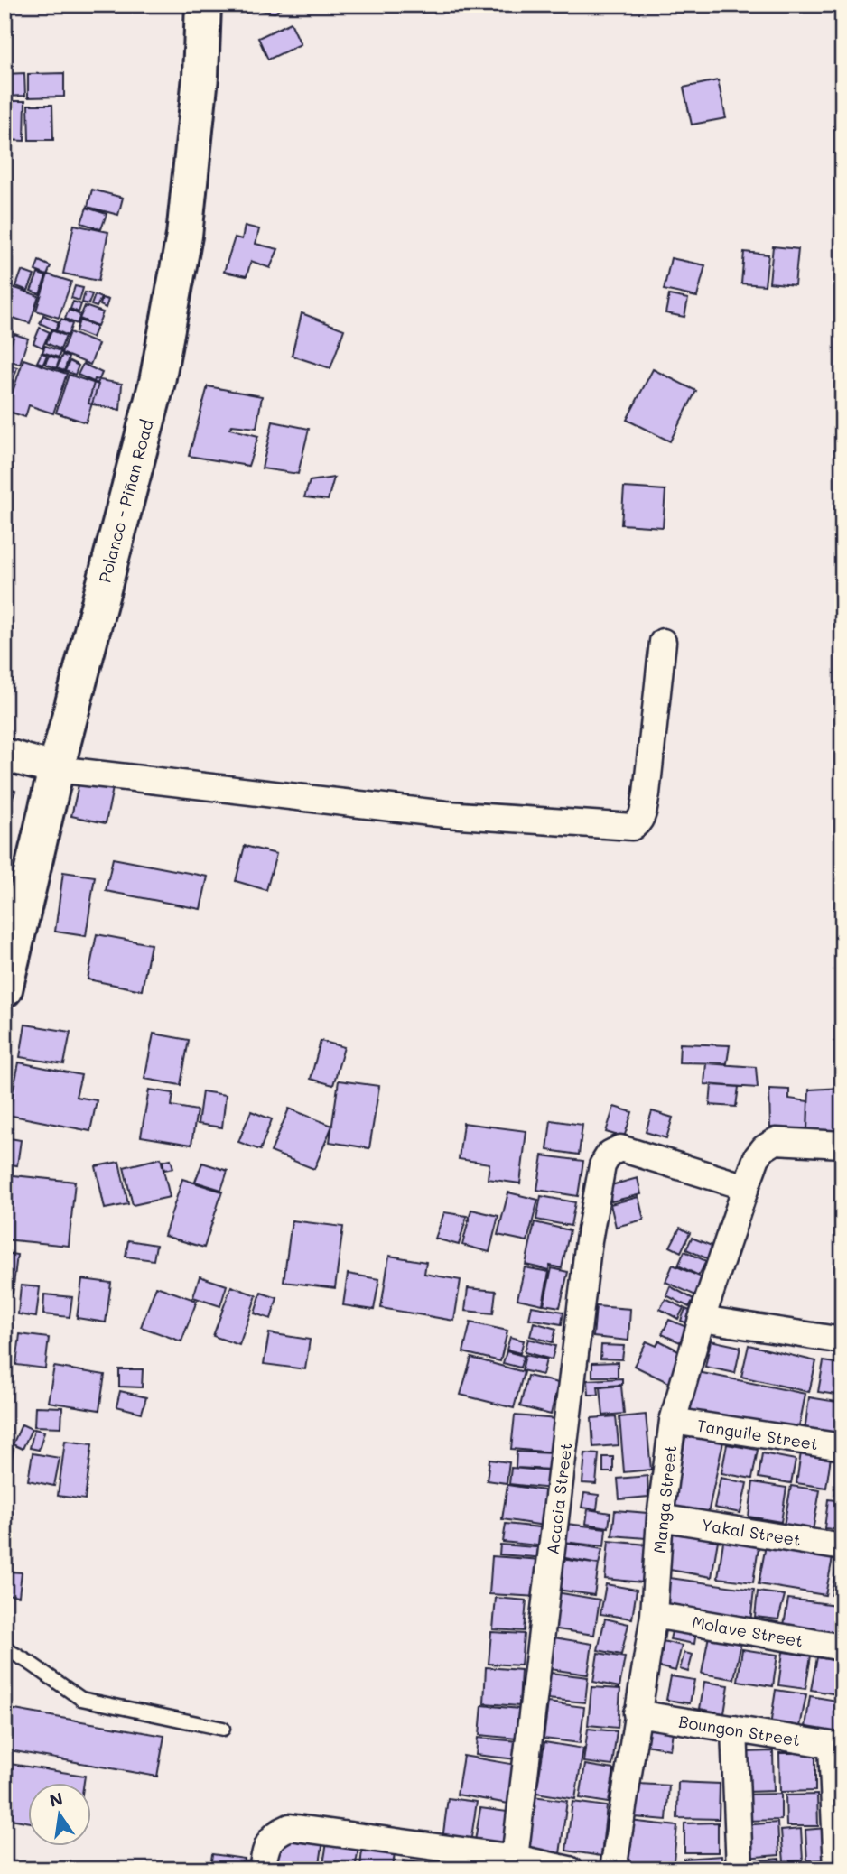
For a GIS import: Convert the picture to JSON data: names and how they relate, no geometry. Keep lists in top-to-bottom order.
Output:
{
  "streets": {
    "main road": ["Polanco - Piñan Road"],
    "street": [
      "Tanguile Street",
      "Acacia Street",
      "Manga Street",
      "Yakal Street",
      "Molave Street",
      "Boungon Street"
    ]
  },
  "crossings": [
    ["Tanguile Street", "Manga Street"],
    ["Acacia Street", "Manga Street"],
    ["Manga Street", "Yakal Street"],
    ["Manga Street", "Molave Street"],
    ["Manga Street", "Boungon Street"]
  ],
  "north": "top"
}
